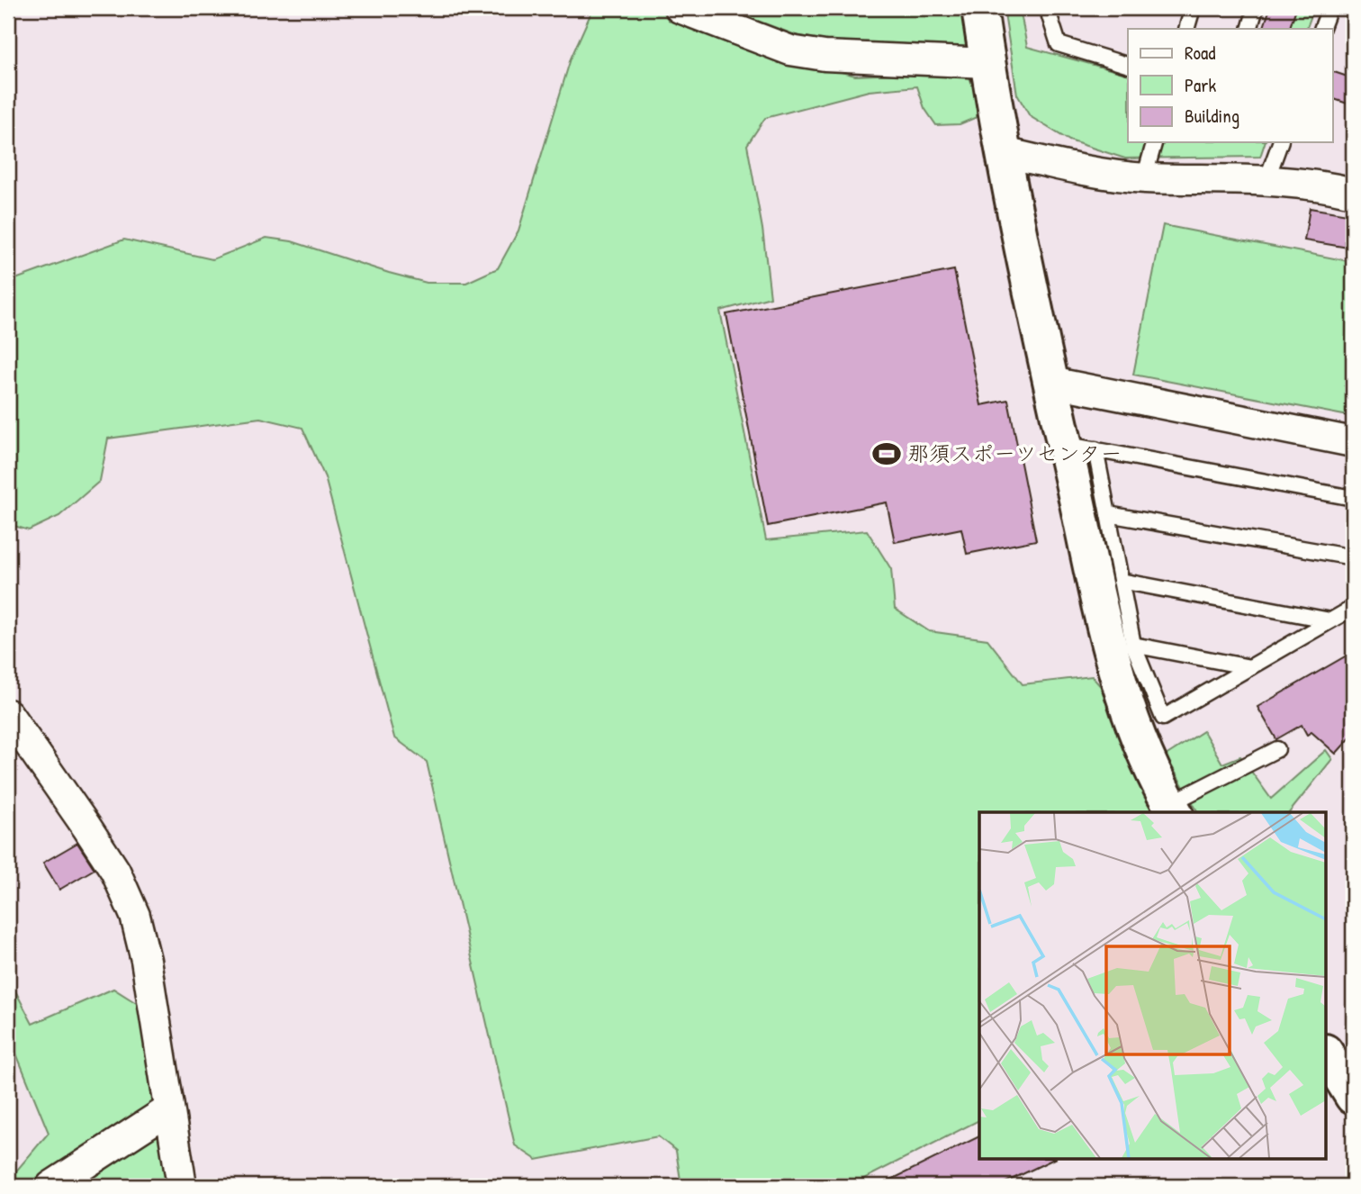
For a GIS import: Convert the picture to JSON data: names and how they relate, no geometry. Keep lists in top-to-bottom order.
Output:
{
  "places": {
    "sports": ["那須スポーツセンター"]
  },
  "legend": ["Road", "Park", "Building"]
}
